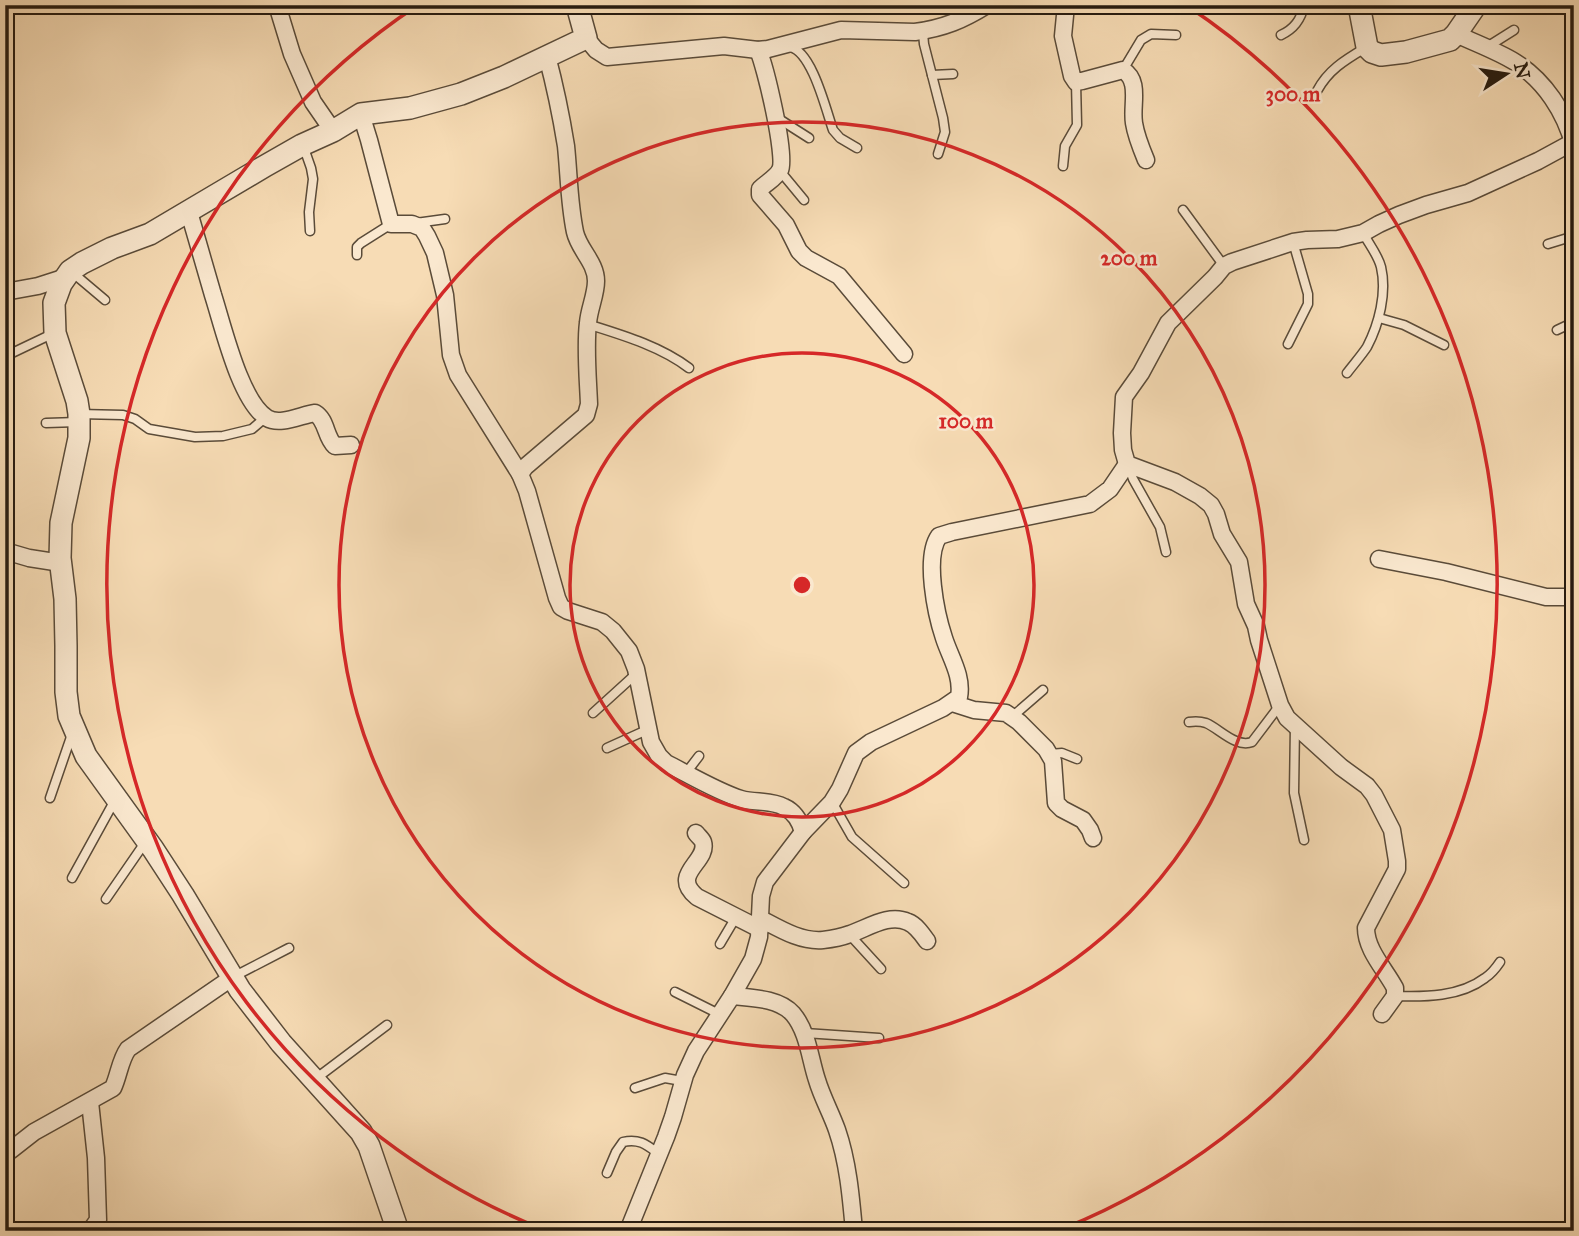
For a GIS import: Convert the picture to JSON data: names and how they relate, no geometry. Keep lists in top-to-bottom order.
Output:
{
  "north": "right",
  "rings": ["300 m", "200 m", "100 m"]
}
